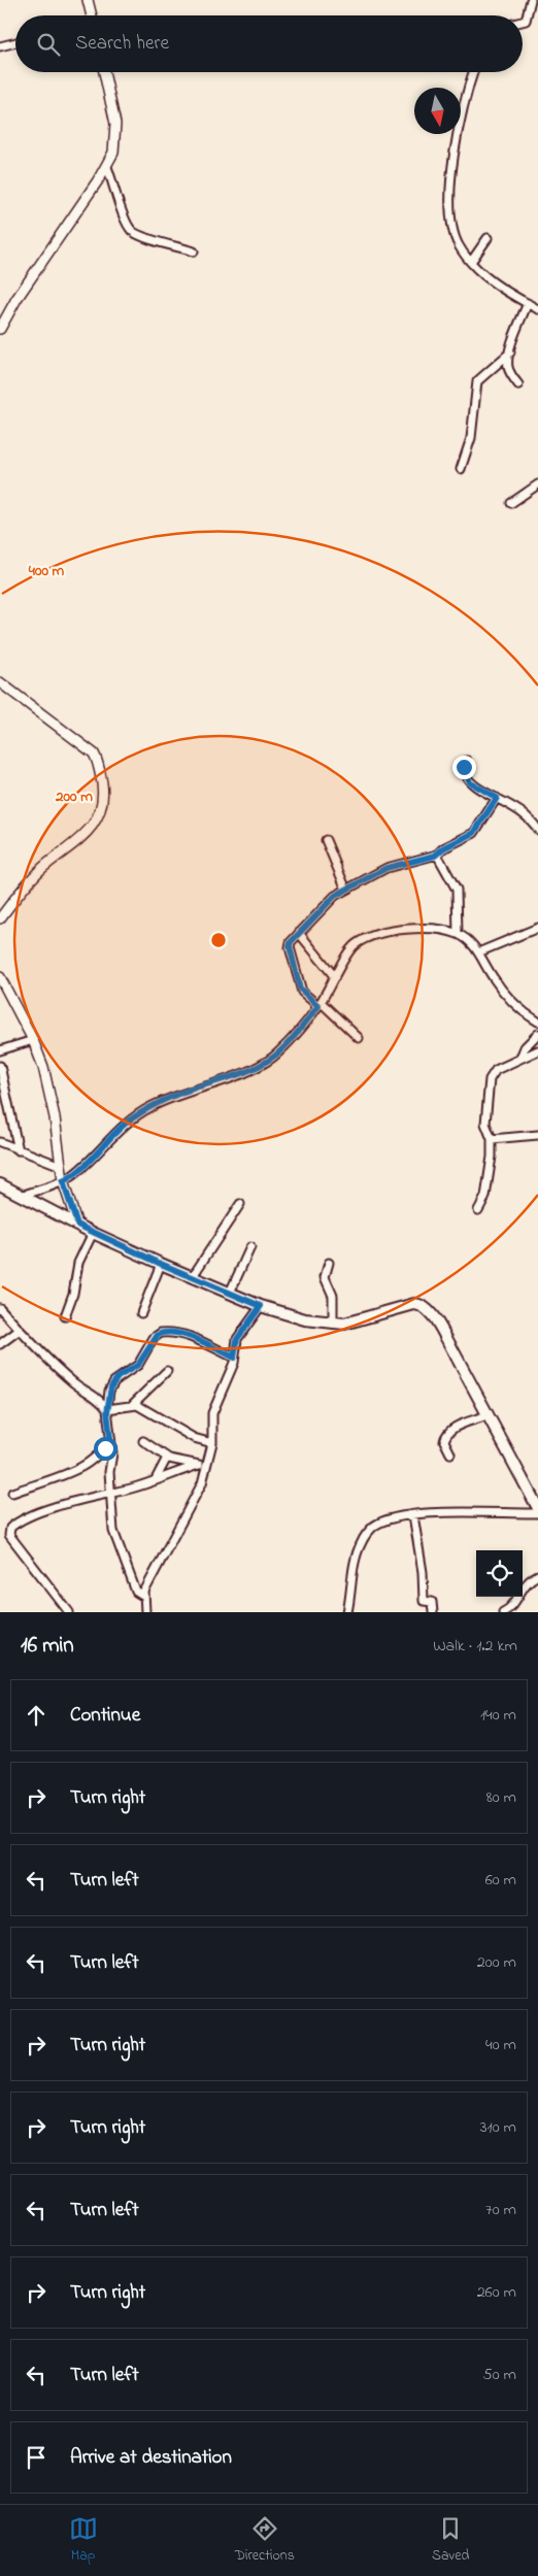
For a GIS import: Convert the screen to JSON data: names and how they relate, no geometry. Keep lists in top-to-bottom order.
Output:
{
  "north": "bottom",
  "page": {
    "search": "Search here",
    "heading": ["16 min", "Walk · 1.2 km"],
    "list": [
      ["Continue", "140 m"],
      ["Turn right", "80 m"],
      ["Turn left", "60 m"],
      ["Turn left", "200 m"],
      ["Turn right", "40 m"],
      ["Turn right", "310 m"],
      ["Turn left", "70 m"],
      ["Turn right", "260 m"],
      ["Turn left", "50 m"],
      "Arrive at destination"
    ],
    "nav": ["Map", "Directions", "Saved"]
  },
  "rings": ["400 m", "200 m"]
}
